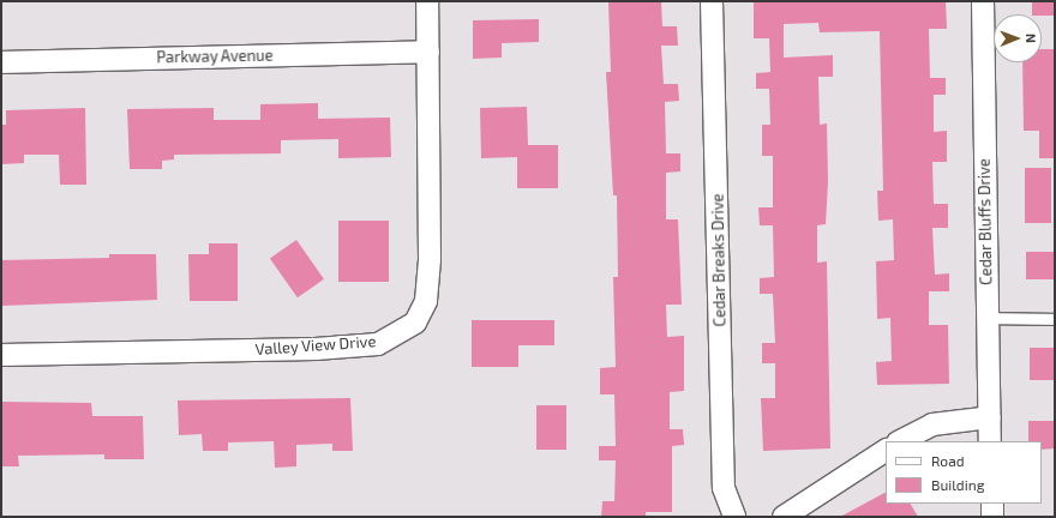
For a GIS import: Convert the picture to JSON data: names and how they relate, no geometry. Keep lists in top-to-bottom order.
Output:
{
  "streets": {
    "street": [
      "Parkway Avenue",
      "Cedar Bluffs Drive",
      "Cedar Breaks Drive",
      "Valley View Drive"
    ]
  },
  "crossings": [
    ["Parkway Avenue", "Valley View Drive"]
  ],
  "legend": ["Road", "Building"],
  "north": "right"
}
